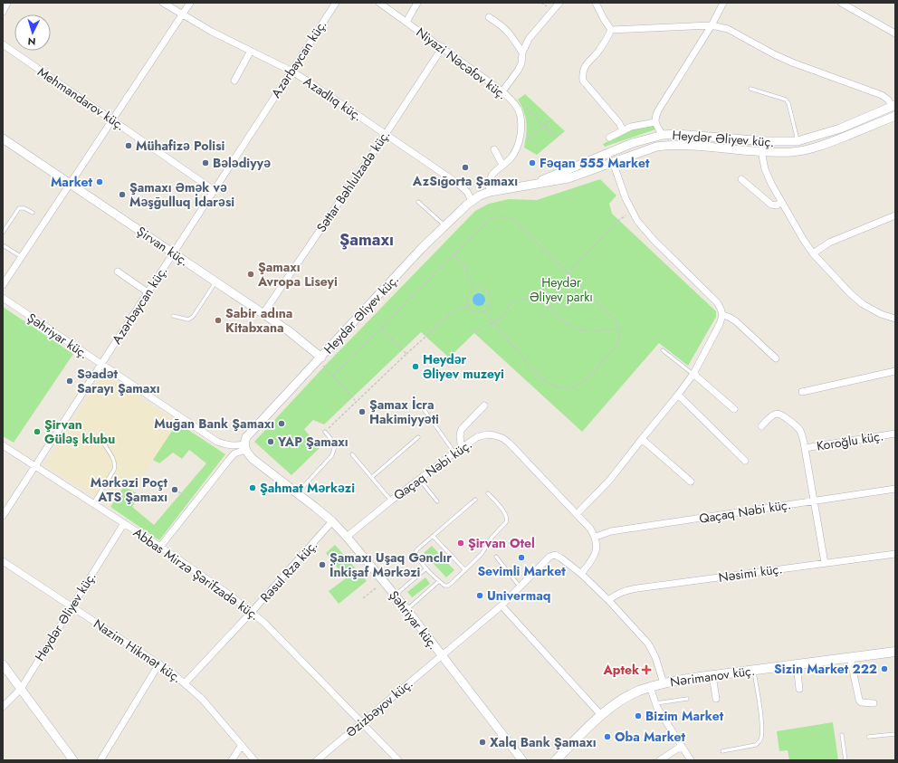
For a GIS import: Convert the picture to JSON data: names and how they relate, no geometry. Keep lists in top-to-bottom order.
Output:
{
  "streets": {
    "main road": ["Nərimanov küç."],
    "street": [
      "Azərbaycan küç.",
      "Niyazi Nəcəfov küç.",
      "Mehmandarov küç.",
      "Azadlıq küç.",
      "Heydər Əliyev küç.",
      "Səttar Bəhlulzadə küç.",
      "Şirvan küç.",
      "Şəhriyar küç.",
      "Koroğlu küç.",
      "Qaçaq Nəbi küç.",
      "Rəsul Rza küç.",
      "Nəsimi küç.",
      "Abbas Mirzə Şərifzadə küç.",
      "Nazim Hikmət küç.",
      "Əzizbəyov küç."
    ]
  },
  "crossings": [
    ["Azərbaycan küç.", "Mehmandarov küç."],
    ["Azərbaycan küç.", "Azadlıq küç."],
    ["Azərbaycan küç.", "Şirvan küç."],
    ["Azərbaycan küç.", "Şəhriyar küç."],
    ["Azərbaycan küç.", "Abbas Mirzə Şərifzadə küç."],
    ["Niyazi Nəcəfov küç.", "Heydər Əliyev küç."],
    ["Niyazi Nəcəfov küç.", "Səttar Bəhlulzadə küç."],
    ["Azadlıq küç.", "Heydər Əliyev küç."],
    ["Azadlıq küç.", "Səttar Bəhlulzadə küç."],
    ["Heydər Əliyev küç.", "Şirvan küç."],
    ["Heydər Əliyev küç.", "Şəhriyar küç."],
    ["Heydər Əliyev küç.", "Abbas Mirzə Şərifzadə küç."],
    ["Heydər Əliyev küç.", "Nazim Hikmət küç."],
    ["Səttar Bəhlulzadə küç.", "Şirvan küç."],
    ["Şəhriyar küç.", "Qaçaq Nəbi küç."],
    ["Şəhriyar küç.", "Rəsul Rza küç."],
    ["Şəhriyar küç.", "Əzizbəyov küç."],
    ["Rəsul Rza küç.", "Abbas Mirzə Şərifzadə küç."],
    ["Rəsul Rza küç.", "Nazim Hikmət küç."],
    ["Abbas Mirzə Şərifzadə küç.", "Əzizbəyov küç."]
  ],
  "districts": ["Şamaxı"],
  "parks": ["Heydər Əliyev parkı"],
  "places": {
    "other": [
      "Mühafizə Polisi",
      "Bələdiyyə",
      "Fəqan 555 Market",
      "AzSığorta Şamaxı",
      "Market",
      "Şamaxı Əmək və Məşğulluq İdarəsi",
      "Şamaxı Avropa Liseyi",
      "Sabir adına Kitabxana",
      "Heydər Əliyev muzeyi",
      "Səadət Sarayı Şamaxı",
      "Şamax İcra Hakimiyyəti",
      "Muğan Bank Şamaxı",
      "Şirvan Güləş klubu",
      "YAP Şamaxı",
      "Şahmat Mərkəzi",
      "Mərkəzi Poçt ATS Şamaxı",
      "Şirvan Otel",
      "Sevimli Market",
      "Şamaxı Uşaq Gənclır İnkişaf Mərkəzi",
      "Univermaq",
      "Sizin Market 222",
      "Bizim Market",
      "Oba Market",
      "Xalq Bank Şamaxı"
    ],
    "health": ["Aptek"]
  },
  "north": "bottom"
}
